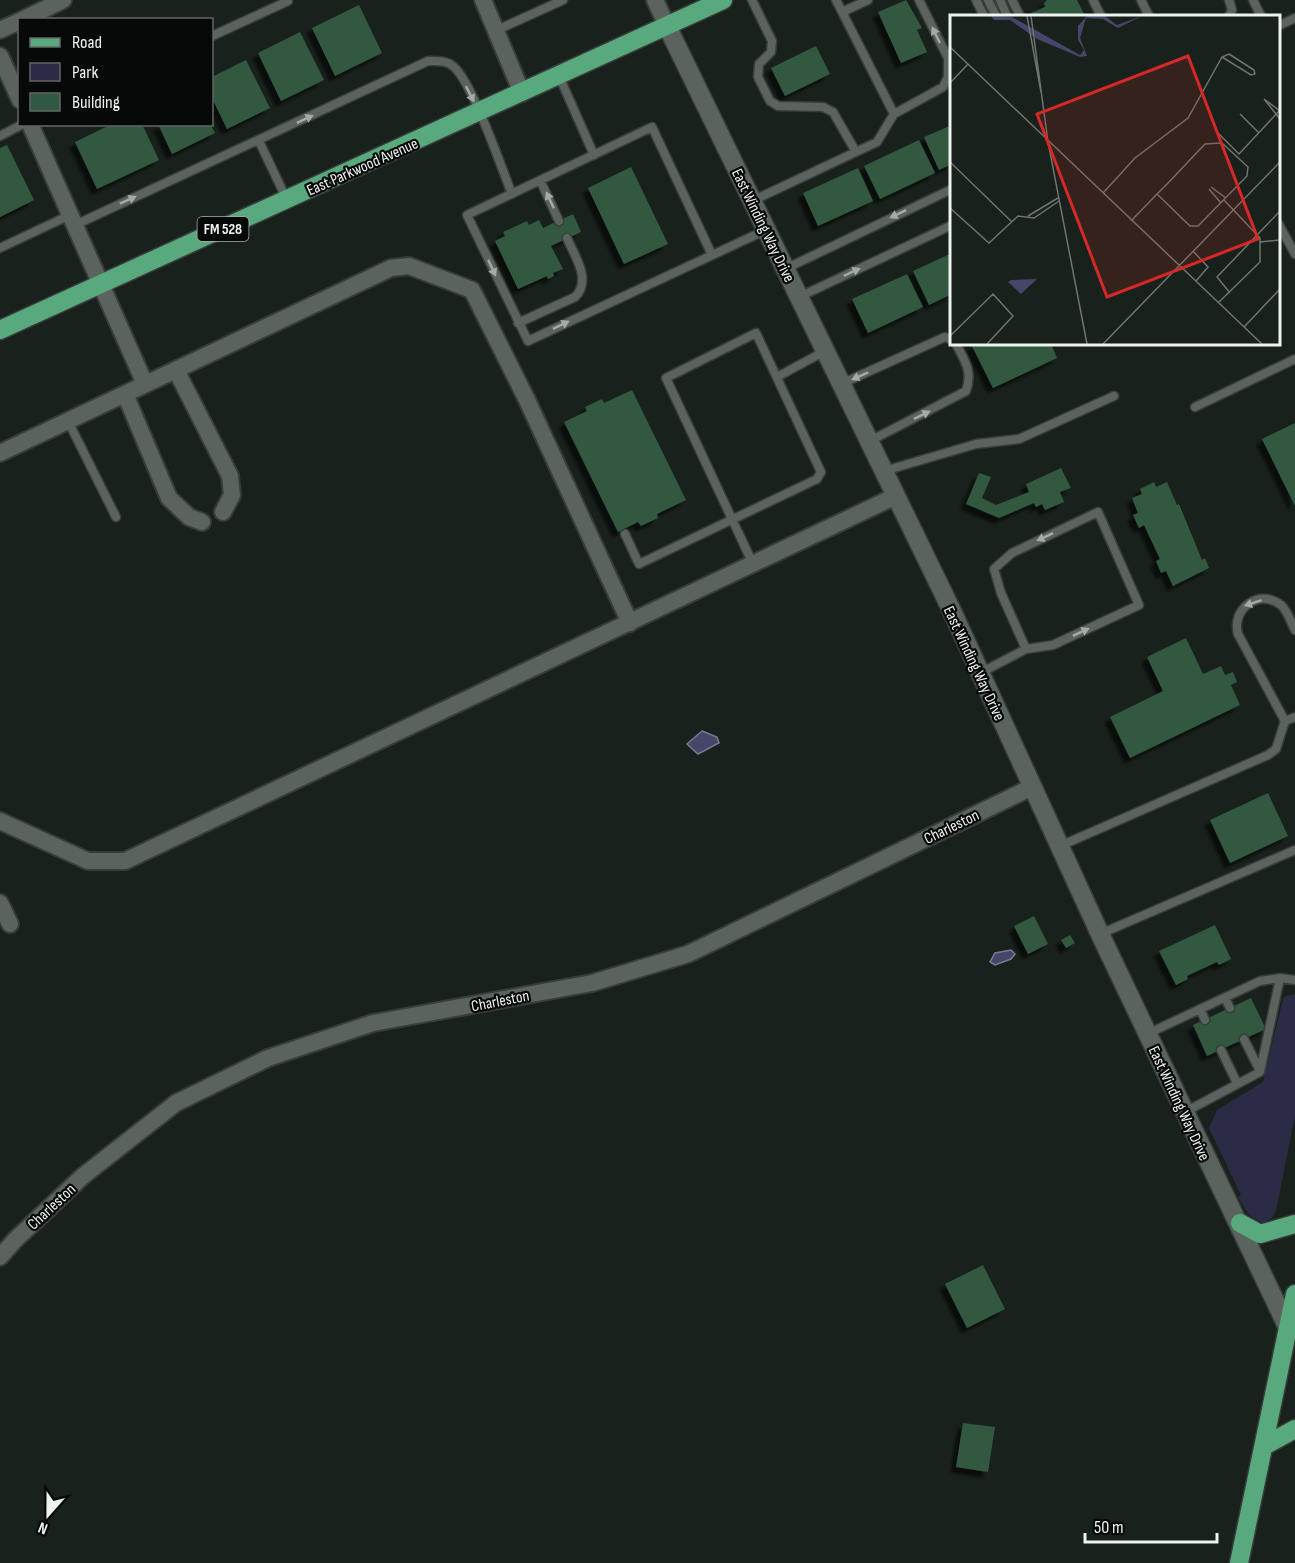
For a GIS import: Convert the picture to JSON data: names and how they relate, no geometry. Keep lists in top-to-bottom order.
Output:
{
  "streets": {
    "main road": ["East Parkwood Avenue", "FM 528"],
    "street": ["East Winding Way Drive", "Charleston"]
  },
  "crossings": [
    ["East Parkwood Avenue", "East Winding Way Drive"],
    ["East Winding Way Drive", "Charleston"]
  ],
  "legend": ["Road", "Park", "Building"],
  "scale_bar": "50 m",
  "north": "bottom"
}
